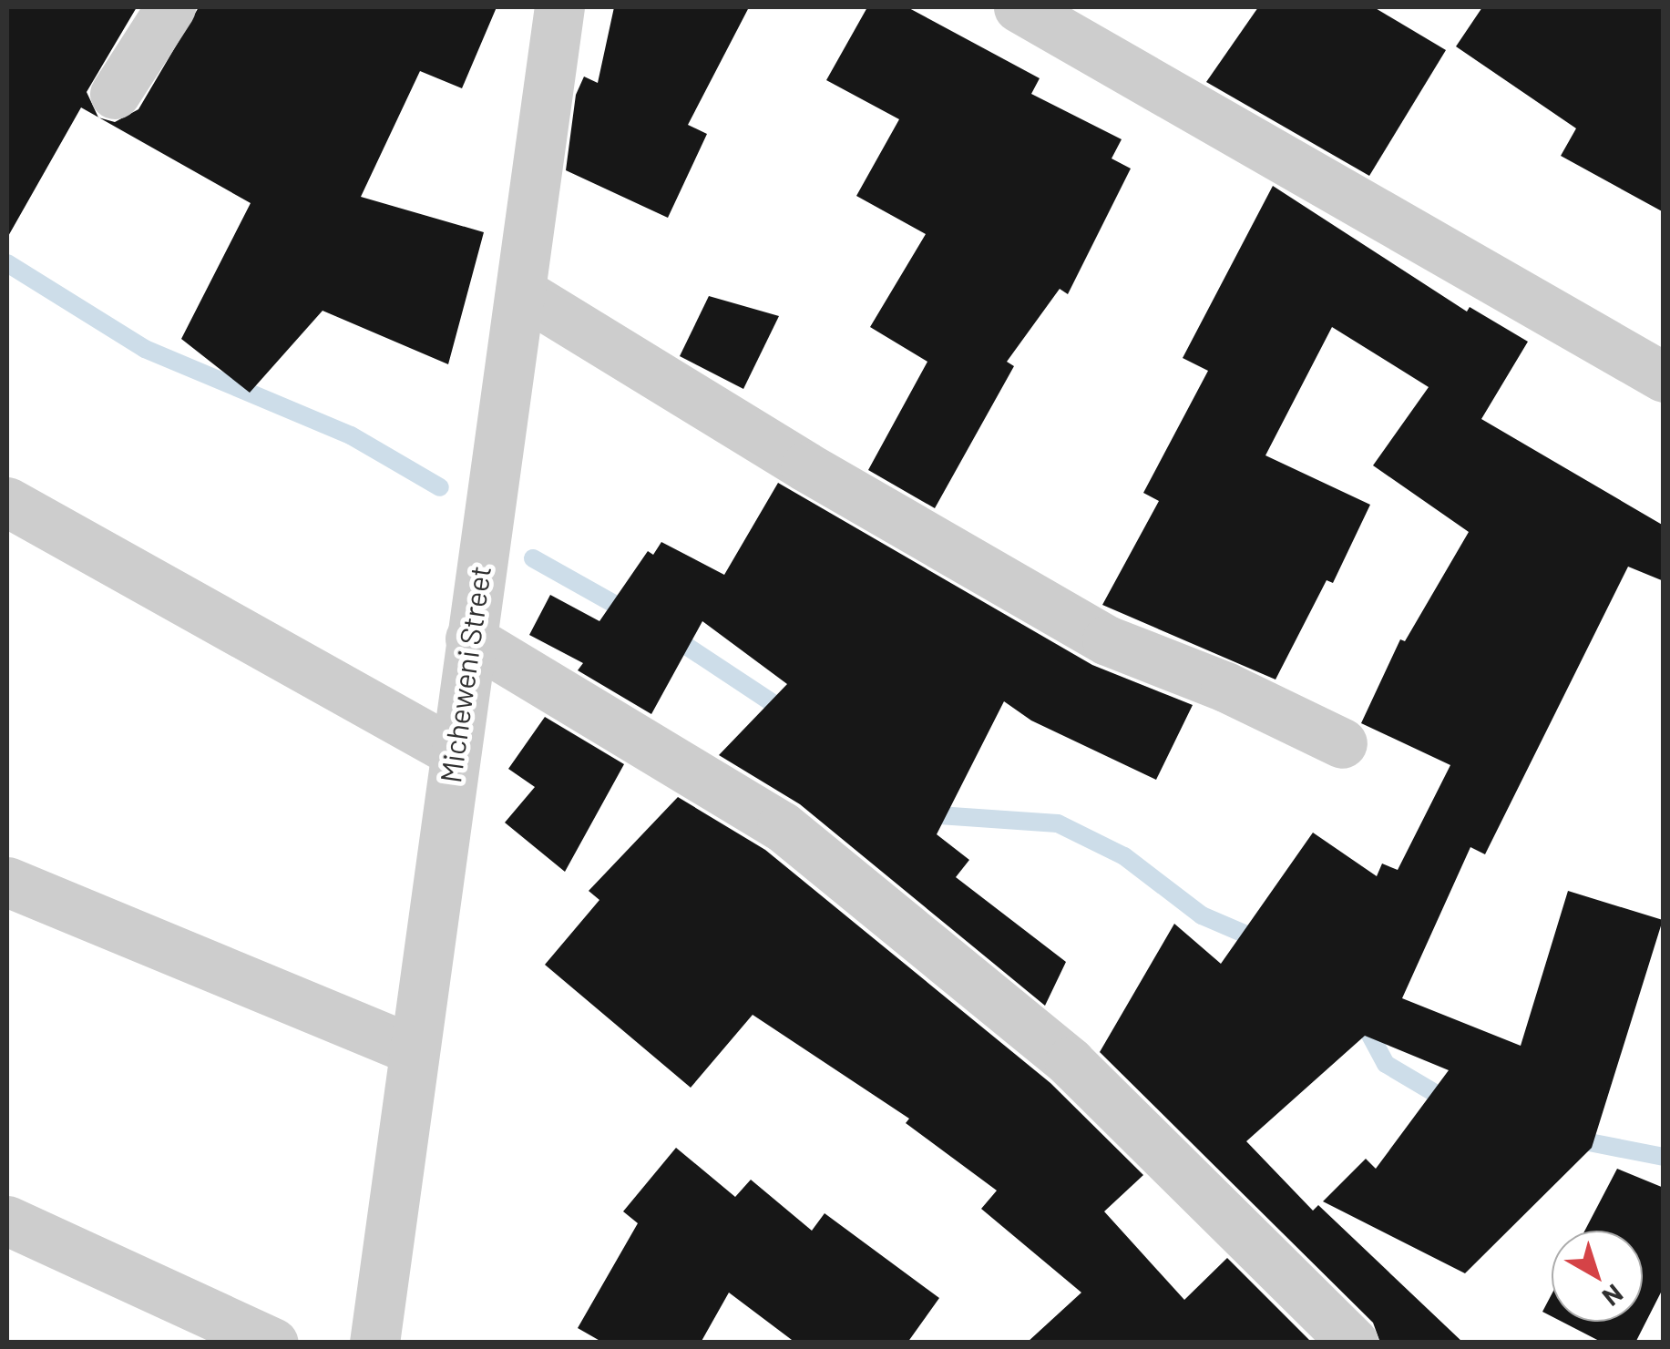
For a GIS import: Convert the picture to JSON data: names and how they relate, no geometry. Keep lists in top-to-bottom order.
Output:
{
  "streets": {
    "street": ["Micheweni Street"]
  },
  "north": "bottom right"
}
